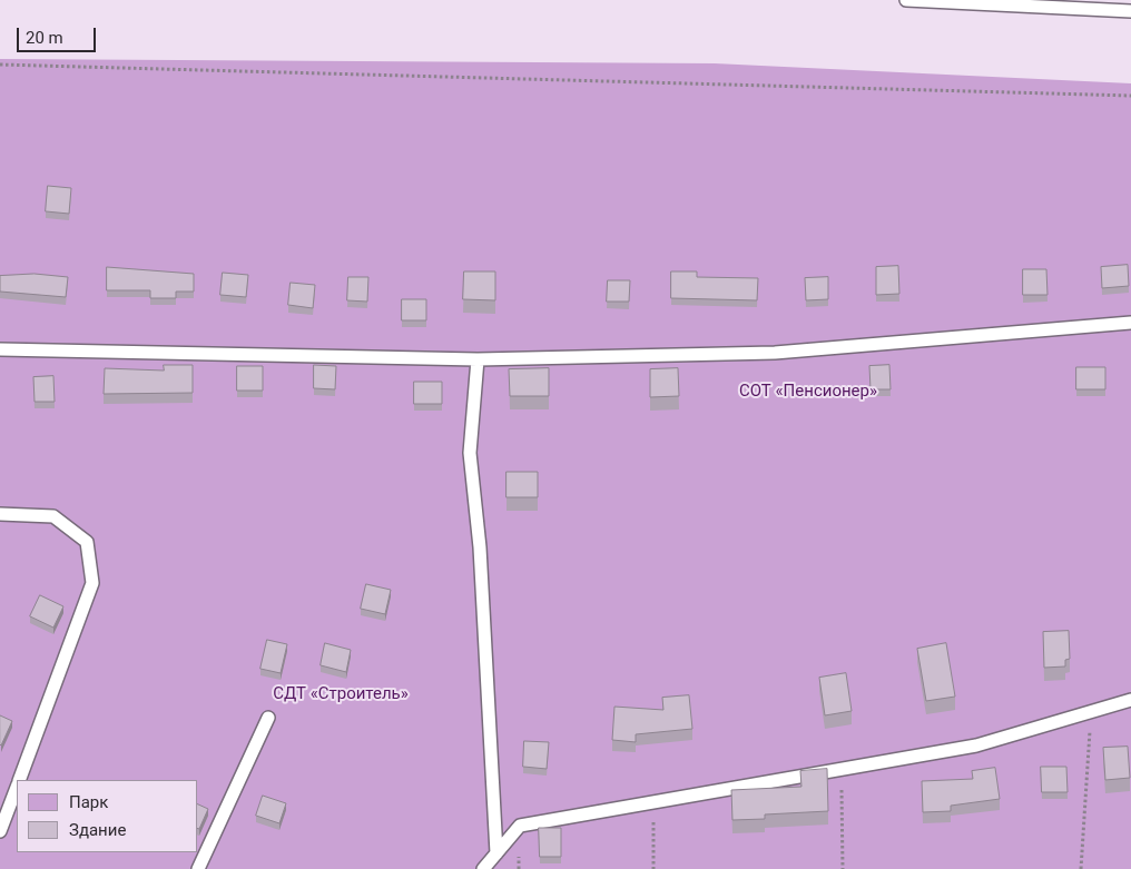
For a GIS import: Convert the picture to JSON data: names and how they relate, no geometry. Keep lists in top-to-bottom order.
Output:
{
  "parks": ["СОТ «Пенсионер»", "СДТ «Строитель»"],
  "legend": ["Парк", "Здание"],
  "scale_bar": "20 m"
}
